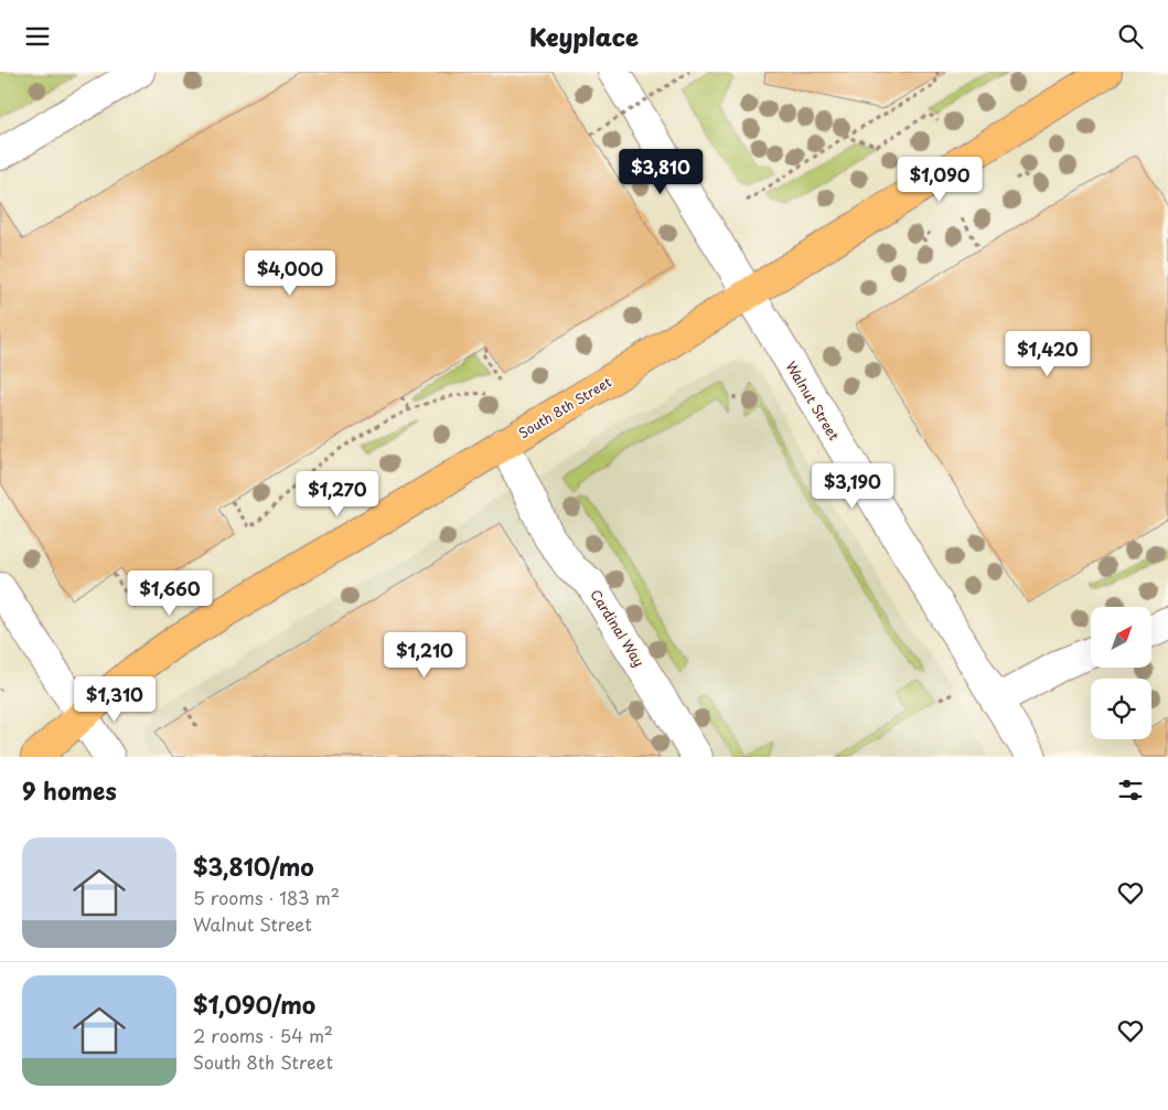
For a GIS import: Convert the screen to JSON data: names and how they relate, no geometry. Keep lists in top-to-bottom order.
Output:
{
  "streets": {
    "main road": ["South 8th Street"],
    "street": ["Walnut Street", "Cardinal Way"]
  },
  "crossings": [
    ["Walnut Street", "South 8th Street"],
    ["South 8th Street", "Cardinal Way"]
  ],
  "north": "top right",
  "page": {
    "header": "Keyplace",
    "price": [
      "$3,810",
      "$1,090",
      "$4,000",
      "$1,420",
      "$3,190",
      "$1,270",
      "$1,660",
      "$1,210",
      "$1,310"
    ],
    "heading": "9 homes",
    "list": [
      {
        "name": "$3,810/mo",
        "note": "5 rooms · 183 m² · Walnut Street"
      },
      {
        "name": "$1,090/mo",
        "note": "2 rooms · 54 m² · South 8th Street"
      }
    ]
  }
}
